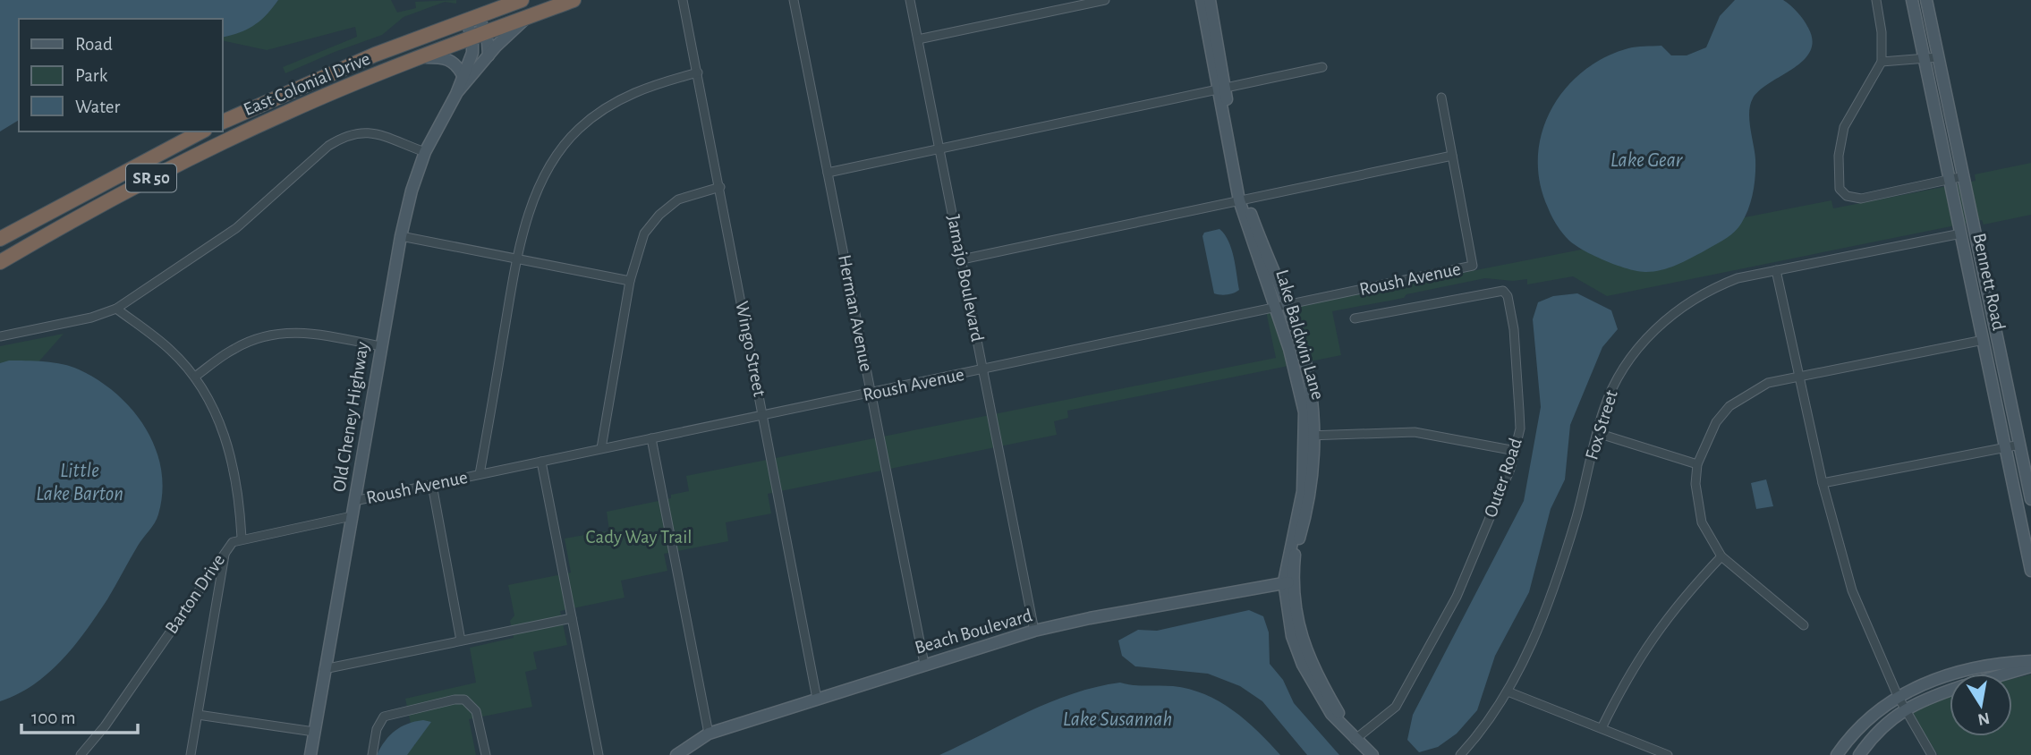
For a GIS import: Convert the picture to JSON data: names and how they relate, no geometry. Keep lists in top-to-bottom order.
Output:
{
  "streets": {
    "highway": ["East Colonial Drive", "SR 50"],
    "street": [
      "Jamajo Boulevard",
      "Roush Avenue",
      "Bennett Road",
      "Herman Avenue",
      "Lake Baldwin Lane",
      "Wingo Street",
      "Old Cheney Highway",
      "Fox Street",
      "Outer Road",
      "Barton Drive",
      "Beach Boulevard"
    ]
  },
  "crossings": [
    ["East Colonial Drive", "Old Cheney Highway"],
    ["Jamajo Boulevard", "Roush Avenue"],
    ["Jamajo Boulevard", "Beach Boulevard"],
    ["Roush Avenue", "Herman Avenue"],
    ["Roush Avenue", "Lake Baldwin Lane"],
    ["Roush Avenue", "Wingo Street"],
    ["Roush Avenue", "Old Cheney Highway"],
    ["Roush Avenue", "Barton Drive"],
    ["Bennett Road", "Fox Street"],
    ["Herman Avenue", "Beach Boulevard"],
    ["Lake Baldwin Lane", "Outer Road"],
    ["Lake Baldwin Lane", "Beach Boulevard"],
    ["Wingo Street", "Beach Boulevard"]
  ],
  "water": ["Lake Gear", "Little Lake Barton", "Lake Susannah"],
  "parks": ["Cady Way Trail"],
  "legend": ["Road", "Park", "Water"],
  "scale_bar": "100 m",
  "north": "bottom"
}
